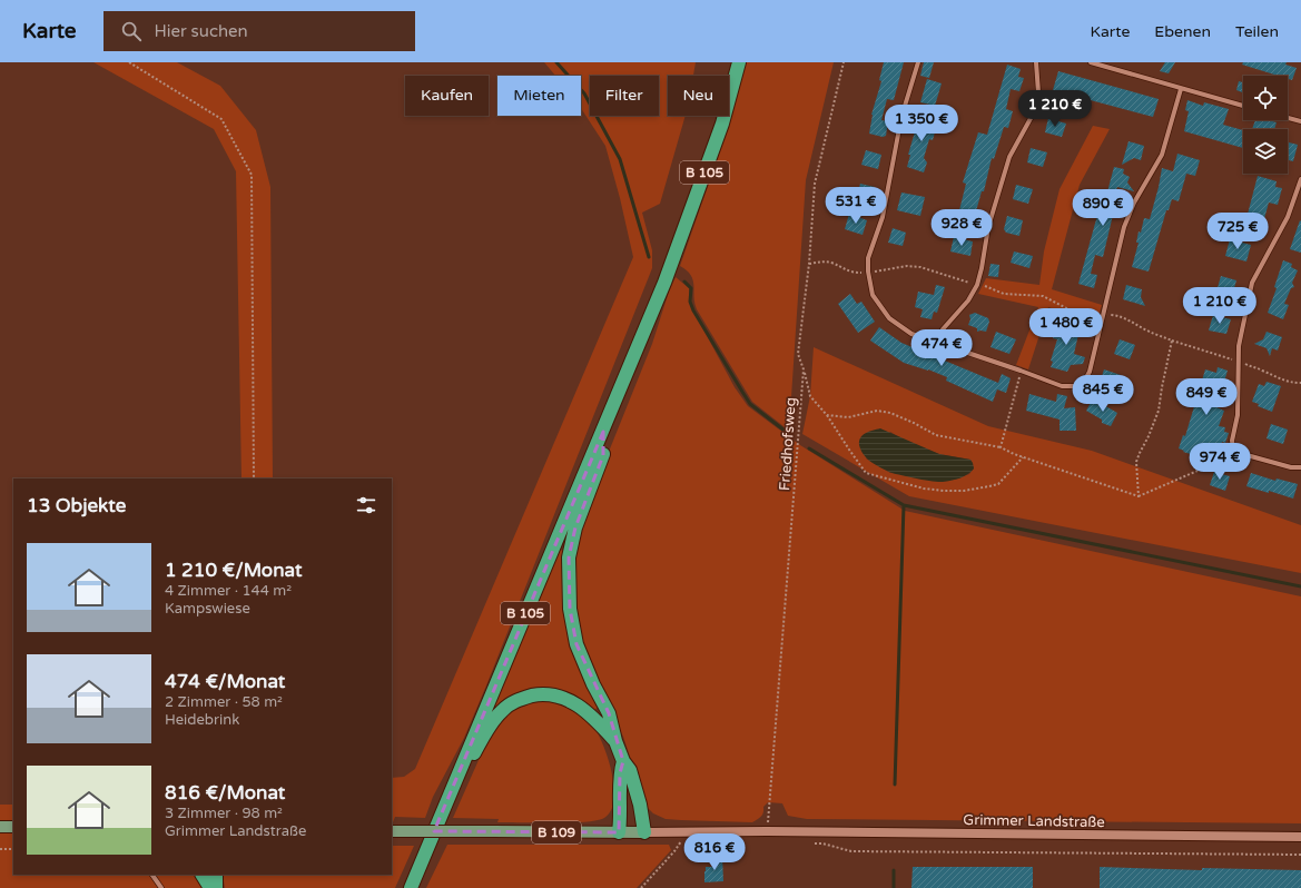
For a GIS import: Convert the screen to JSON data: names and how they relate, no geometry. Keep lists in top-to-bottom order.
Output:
{
  "streets": {
    "highway": ["B 105"],
    "main road": ["Grimmer Landstraße", "B 109"],
    "path": ["Friedhofsweg"]
  },
  "crossings": [
    ["Friedhofsweg", "Grimmer Landstraße"],
    ["Grimmer Landstraße", "B 109"]
  ],
  "page": {
    "header": "Karte",
    "search": "Hier suchen",
    "nav": ["Karte", "Ebenen", "Teilen"],
    "chip": [
      "Kaufen",
      "Mieten",
      "Filter",
      "Neu"
    ],
    "price": [
      "1 210 €",
      "1 350 €",
      "531 €",
      "890 €",
      "928 €",
      "725 €",
      "1 210 €",
      "1 480 €",
      "474 €",
      "845 €",
      "849 €",
      "974 €",
      "816 €"
    ],
    "heading": "13 Objekte",
    "list": [
      {
        "name": "1 210 €/Monat",
        "note": "4 Zimmer · 144 m² · Kampswiese"
      },
      {
        "name": "474 €/Monat",
        "note": "2 Zimmer · 58 m² · Heidebrink"
      },
      {
        "name": "816 €/Monat",
        "note": "3 Zimmer · 98 m² · Grimmer Landstraße"
      }
    ]
  }
}
